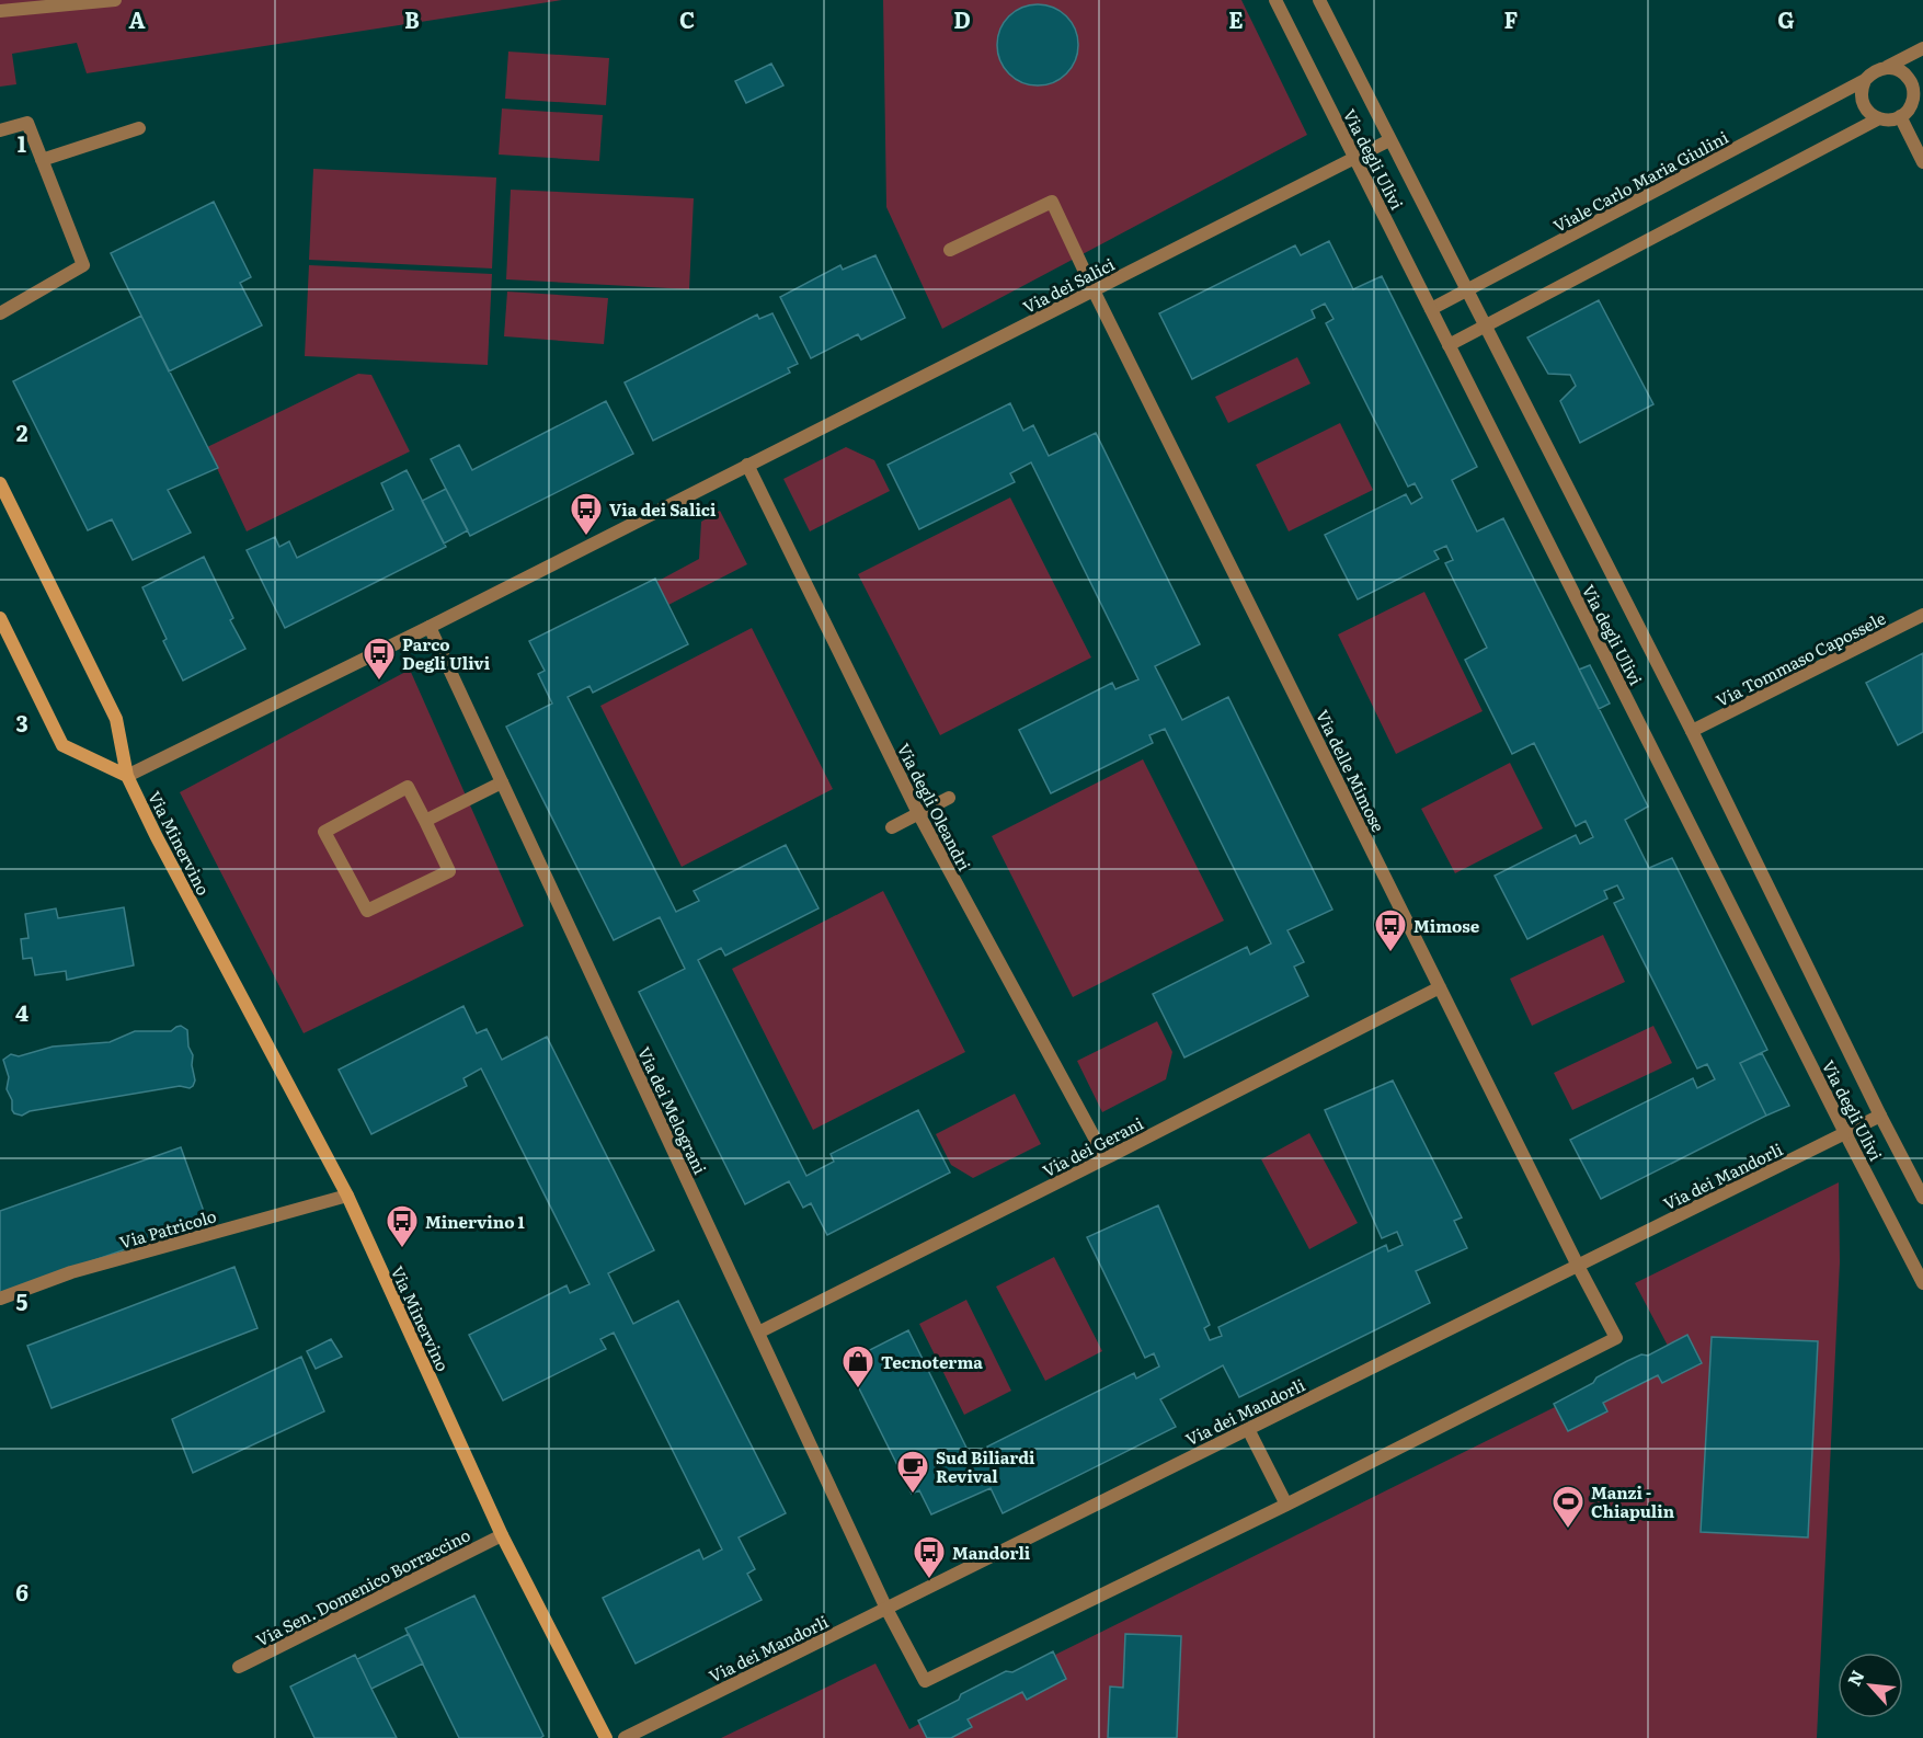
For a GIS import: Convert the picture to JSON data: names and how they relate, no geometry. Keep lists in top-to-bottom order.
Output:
{
  "streets": {
    "main road": ["Via Minervino"],
    "street": [
      "Via degli Ulivi",
      "Viale Carlo Maria Giulini",
      "Via dei Salici",
      "Via Tommaso Capossele",
      "Via delle Mimose",
      "Via degli Oleandri",
      "Via dei Melograni",
      "Via dei Gerani",
      "Via dei Mandorli",
      "Via Patricolo",
      "Via Sen. Domenico Borraccino"
    ]
  },
  "crossings": [
    ["Via degli Ulivi", "Viale Carlo Maria Giulini"],
    ["Via degli Ulivi", "Via dei Salici"],
    ["Via degli Ulivi", "Via Tommaso Capossele"],
    ["Via degli Ulivi", "Via dei Mandorli"],
    ["Via dei Salici", "Via delle Mimose"],
    ["Via dei Salici", "Via degli Oleandri"],
    ["Via dei Salici", "Via Minervino"],
    ["Via dei Salici", "Via dei Melograni"],
    ["Via delle Mimose", "Via dei Melograni"],
    ["Via delle Mimose", "Via dei Gerani"],
    ["Via delle Mimose", "Via dei Mandorli"],
    ["Via degli Oleandri", "Via dei Gerani"],
    ["Via Minervino", "Via Patricolo"],
    ["Via Minervino", "Via Sen. Domenico Borraccino"],
    ["Via dei Melograni", "Via dei Gerani"],
    ["Via dei Melograni", "Via dei Mandorli"]
  ],
  "places": {
    "bus stop": [
      "Via dei Salici",
      "Parco Degli Ulivi",
      "Mimose",
      "Minervino 1",
      "Mandorli"
    ],
    "shop": ["Tecnoterma"],
    "cafe": ["Sud Biliardi Revival"],
    "sports": ["Manzi - Chiapulin"]
  },
  "north": "top left",
  "grid": {
    "columns": [
      "A",
      "B",
      "C",
      "D",
      "E",
      "F",
      "G"
    ],
    "rows": [
      "1",
      "2",
      "3",
      "4",
      "5",
      "6"
    ]
  }
}
